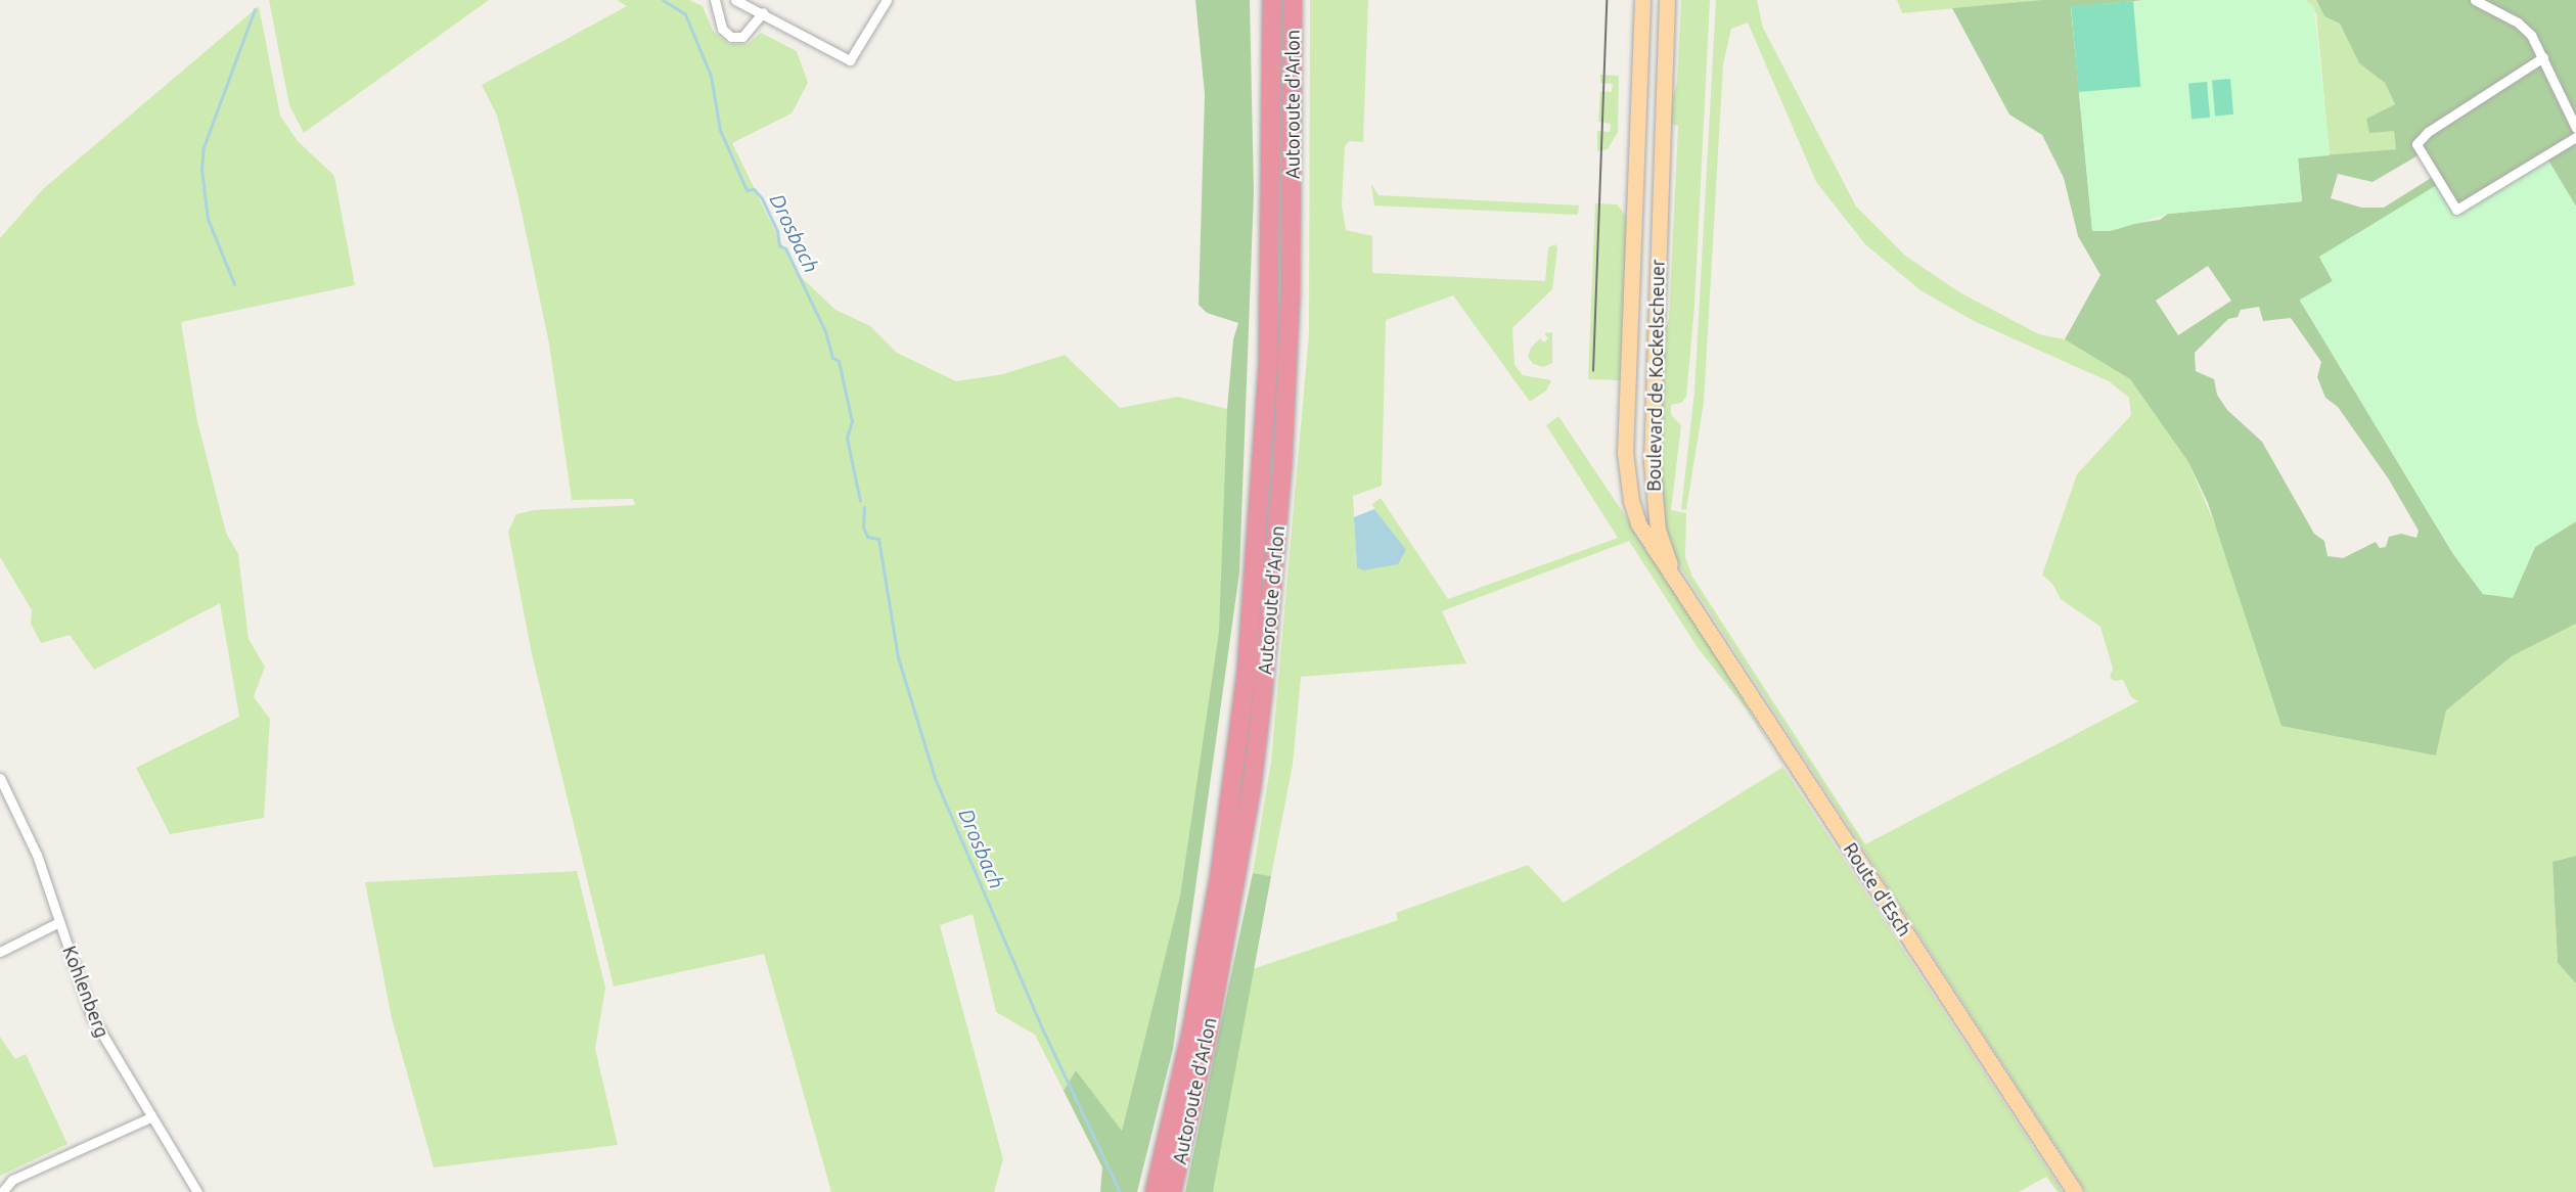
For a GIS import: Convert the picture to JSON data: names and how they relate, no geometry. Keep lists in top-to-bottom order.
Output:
{
  "streets": {
    "highway": ["Autoroute d'Arlon"],
    "main road": ["Boulevard de Kockelscheuer", "Route d'Esch"],
    "street": ["Kohlenberg"]
  },
  "crossings": [
    ["Boulevard de Kockelscheuer", "Route d'Esch"]
  ],
  "water": ["Drosbach"]
}
